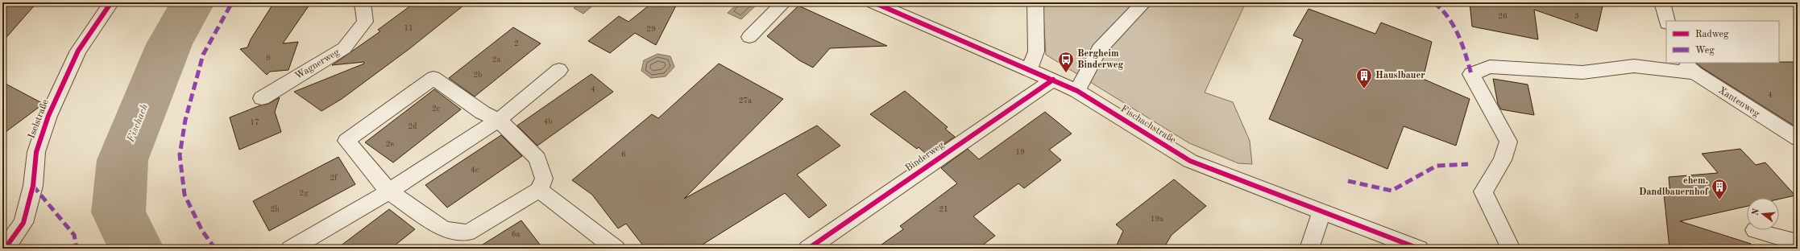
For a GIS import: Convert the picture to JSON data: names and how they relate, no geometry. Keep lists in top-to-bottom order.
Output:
{
  "streets": {
    "street": [
      "Wagnerweg",
      "Xantenweg",
      "Iselstraße",
      "Fischachstraße",
      "Binderweg"
    ]
  },
  "crossings": [
    ["Fischachstraße", "Binderweg"]
  ],
  "water": ["Fischach"],
  "places": {
    "bus stop": ["Bergheim Binderweg"],
    "building": ["Hauslbauer", "ehem. Dandlbauernhof"]
  },
  "house_numbers": [
    "26",
    "3",
    "11",
    "29",
    "2",
    "8",
    "2a",
    "2b",
    "4",
    "4",
    "27a",
    "2c",
    "4b",
    "17",
    "2d",
    "2e",
    "19",
    "6",
    "4c",
    "2f",
    "2g",
    "2h",
    "21",
    "19a",
    "6a"
  ],
  "legend": ["Radweg", "Weg"],
  "north": "left"
}
